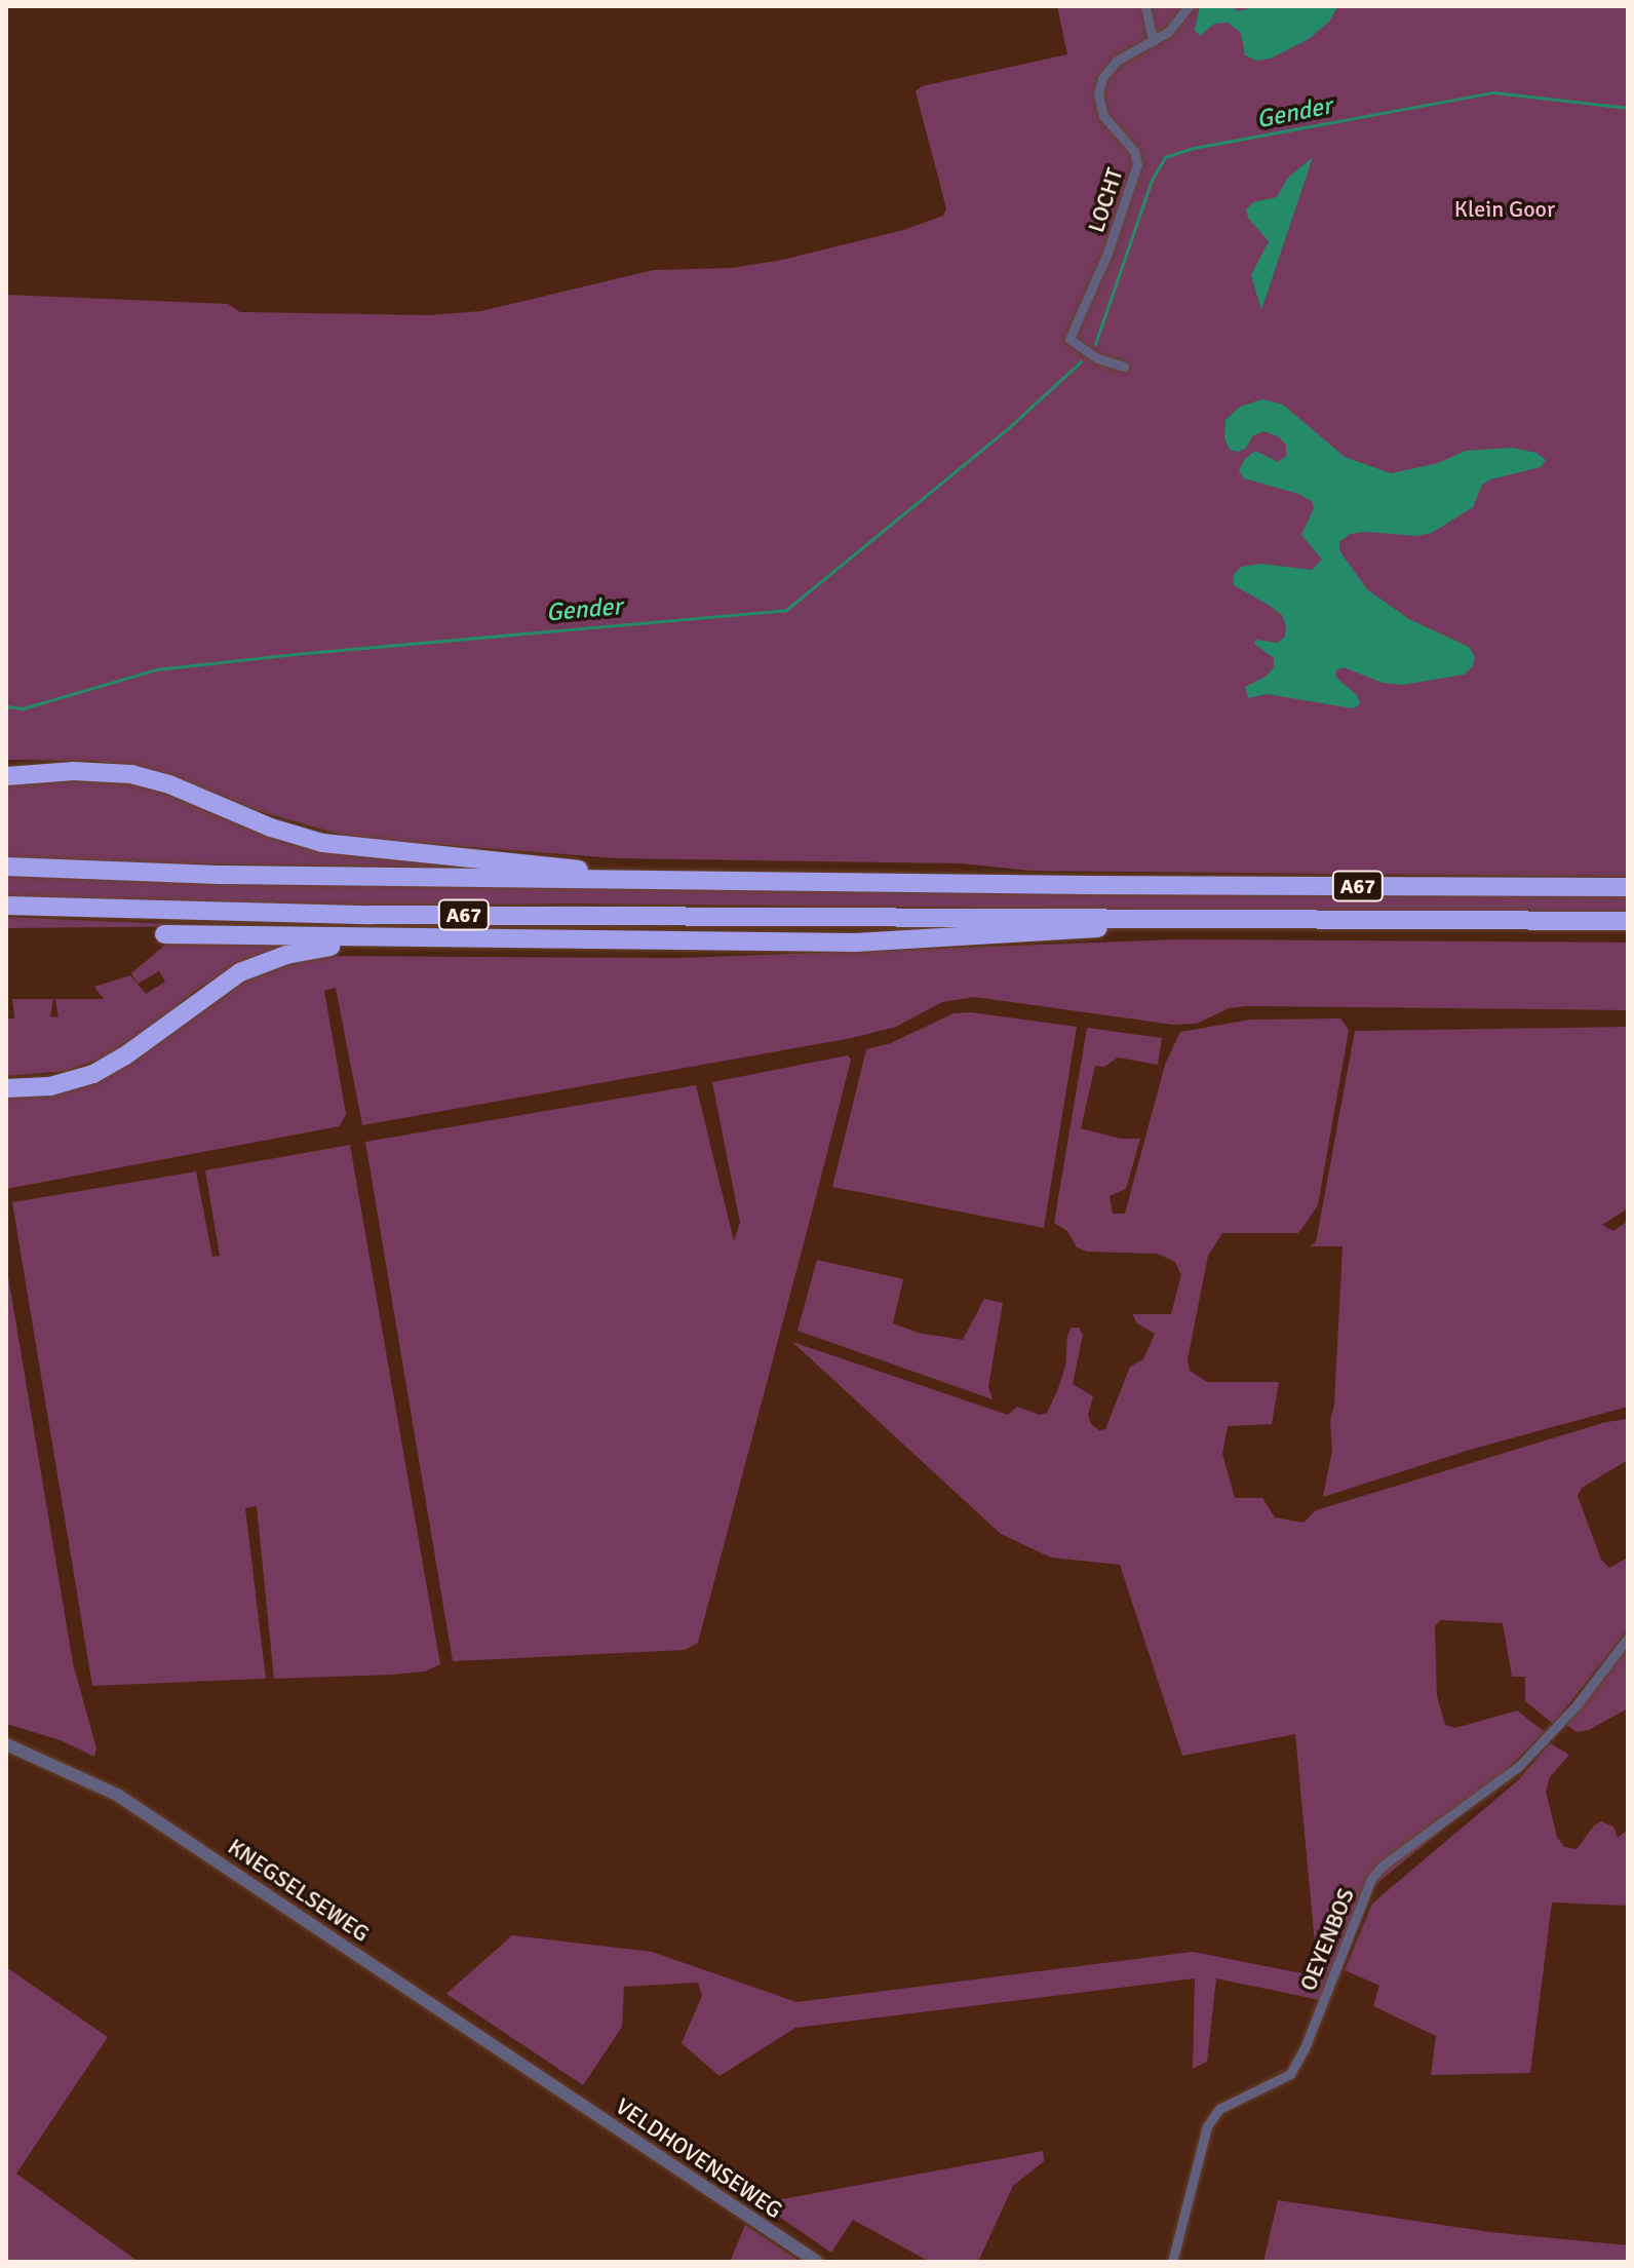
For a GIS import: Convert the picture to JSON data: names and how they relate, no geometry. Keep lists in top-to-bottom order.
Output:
{
  "streets": {
    "highway": ["A67"],
    "street": [
      "LOCHT",
      "KNEGSELSEWEG",
      "OEYENBOS",
      "VELDHOVENSEWEG"
    ]
  },
  "crossings": [
    ["KNEGSELSEWEG", "VELDHOVENSEWEG"]
  ],
  "water": ["Gender"],
  "parks": ["Klein Goor"]
}
